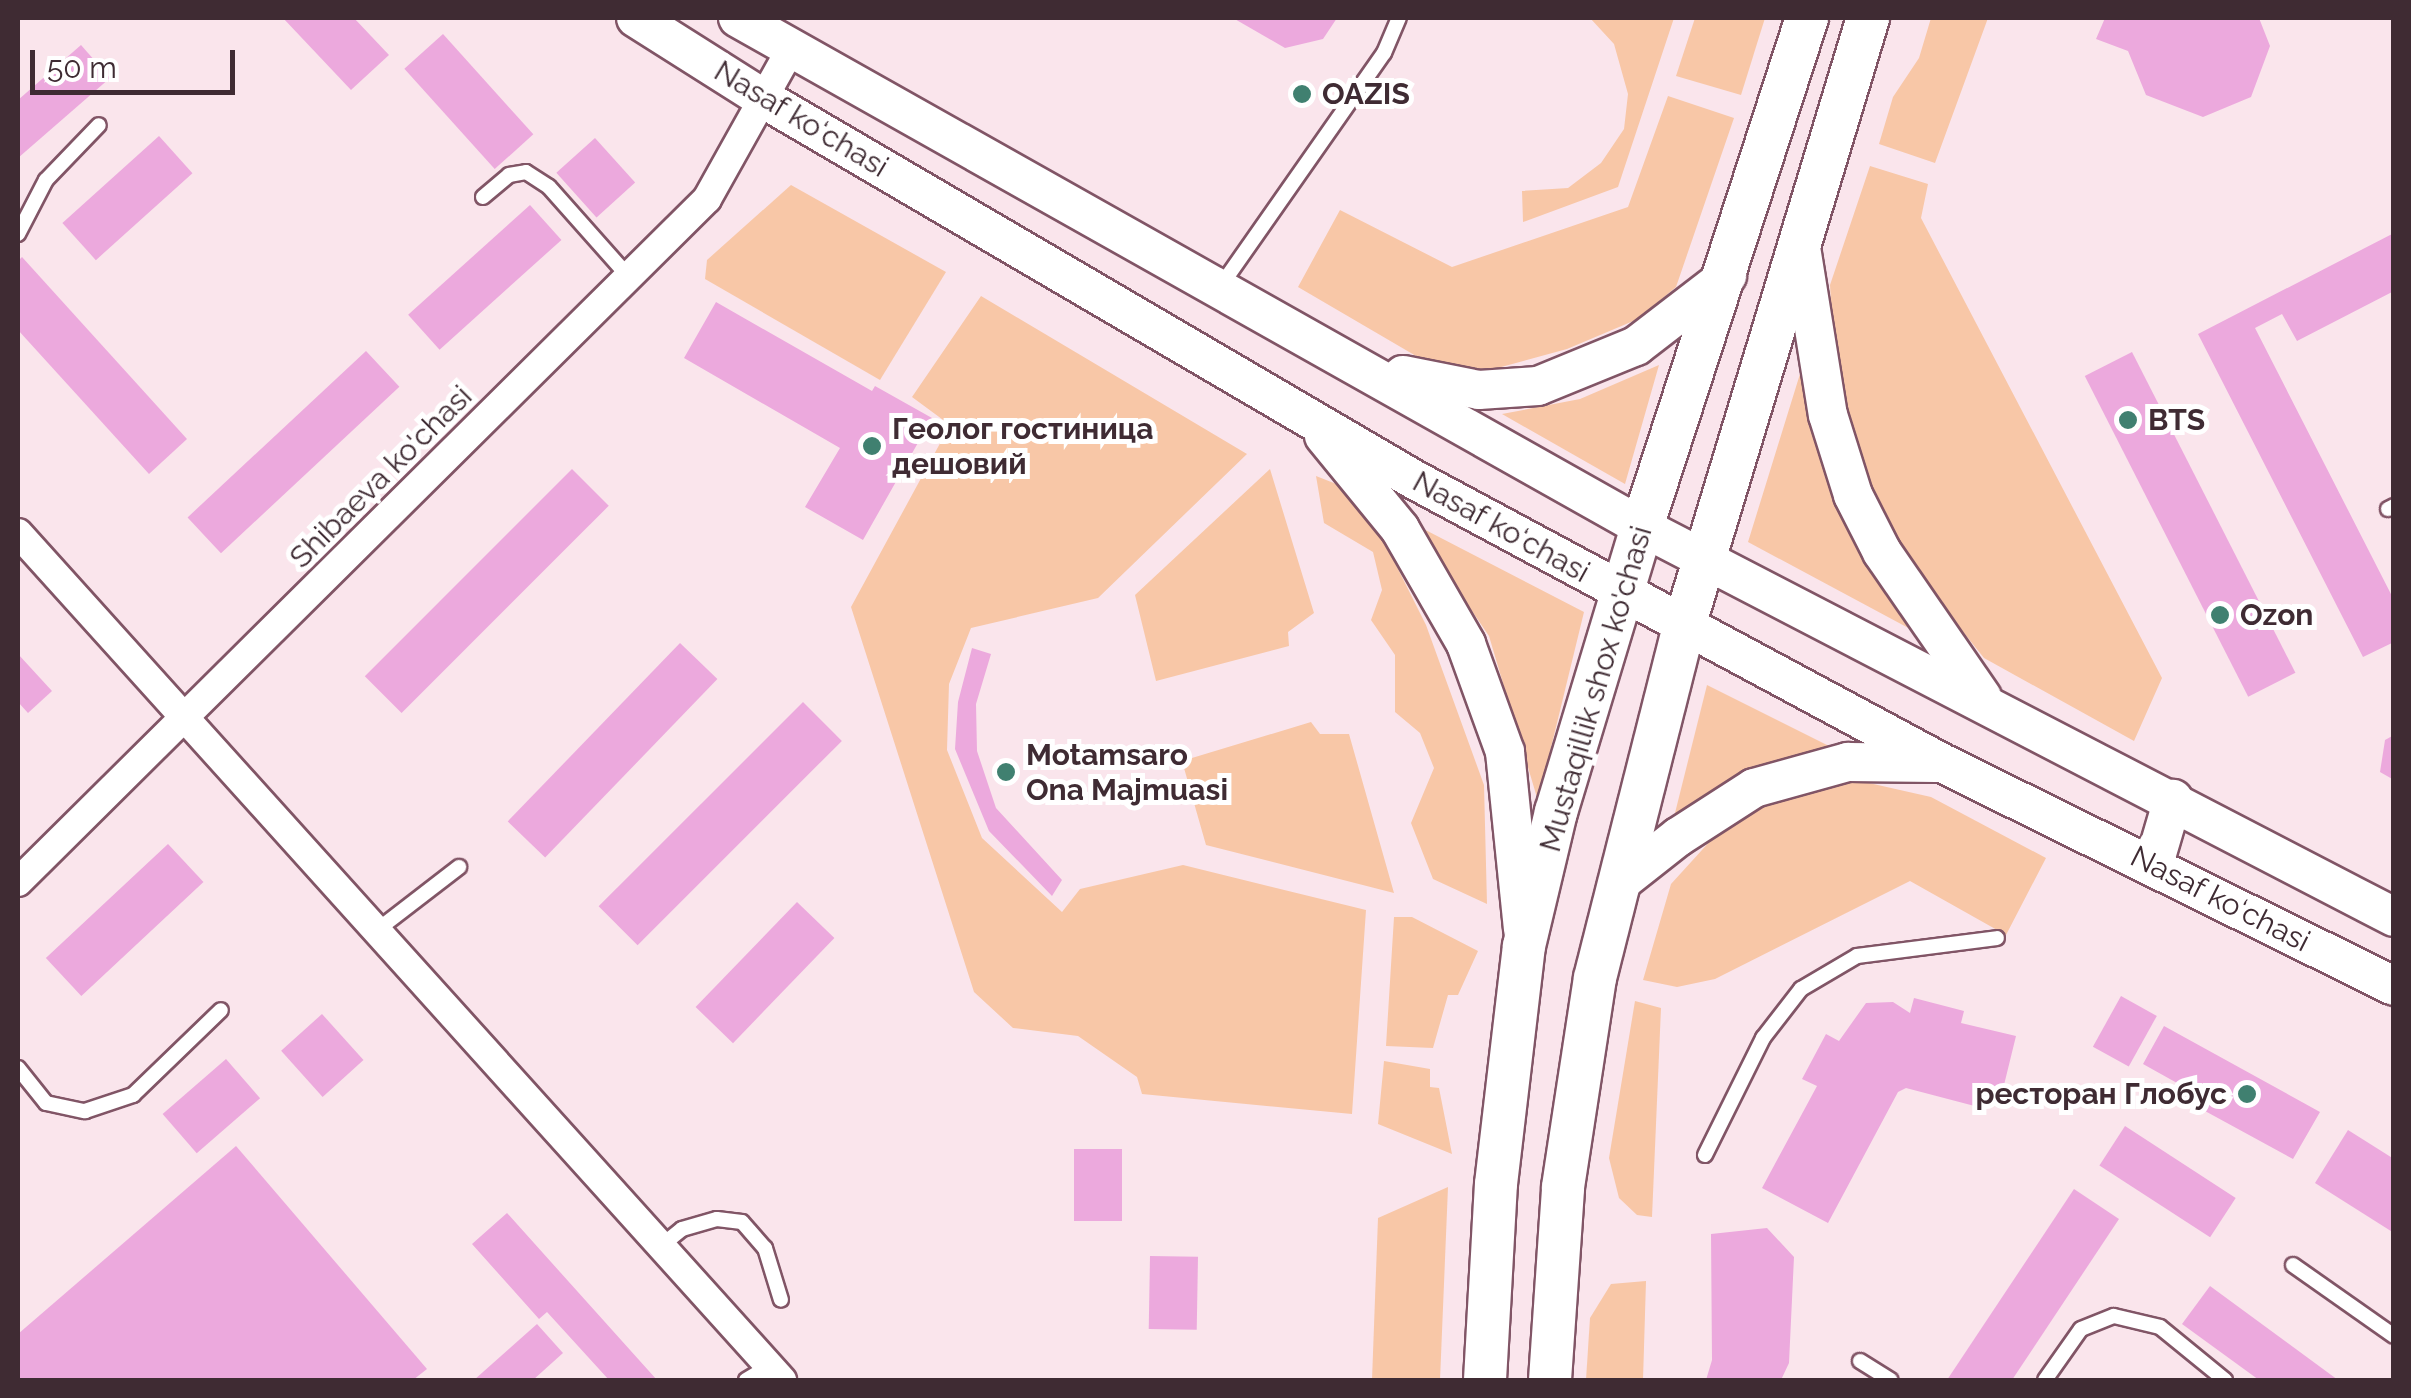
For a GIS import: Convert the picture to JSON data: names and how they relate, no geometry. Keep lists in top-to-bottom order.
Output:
{
  "streets": {
    "main road": ["Nasaf ko‘chasi", "Mustaqillik shox ko'chasi"],
    "street": ["Shibaeva ko'chasi"]
  },
  "crossings": [
    ["Nasaf ko‘chasi", "Shibaeva ko'chasi"],
    ["Nasaf ko‘chasi", "Mustaqillik shox ko'chasi"]
  ],
  "places": [
    "OAZIS",
    "BTS",
    "Геолог гостиница дешовий",
    "Ozon",
    "Motamsaro Ona Majmuasi",
    "ресторан Глобус"
  ],
  "scale_bar": "50 m"
}
